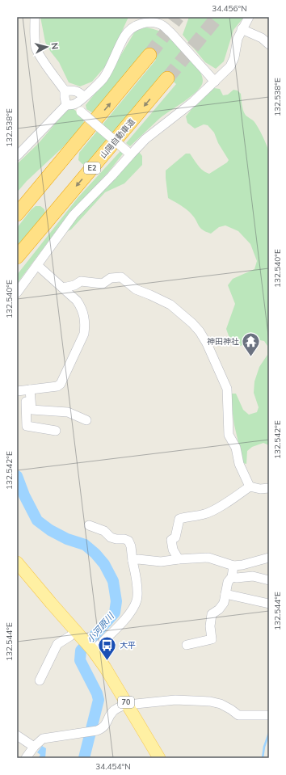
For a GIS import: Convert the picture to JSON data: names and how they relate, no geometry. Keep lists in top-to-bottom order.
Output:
{
  "streets": {
    "highway": ["山陽自動車道", "E2"],
    "main road": ["70"]
  },
  "water": ["小河原川"],
  "places": {
    "temple": ["神田神社"],
    "bus stop": ["大平"]
  },
  "north": "right",
  "coordinates": [
    "34.456°N",
    "132.538°E",
    "132.540°E",
    "132.542°E",
    "132.544°E",
    "34.454°N"
  ]
}
